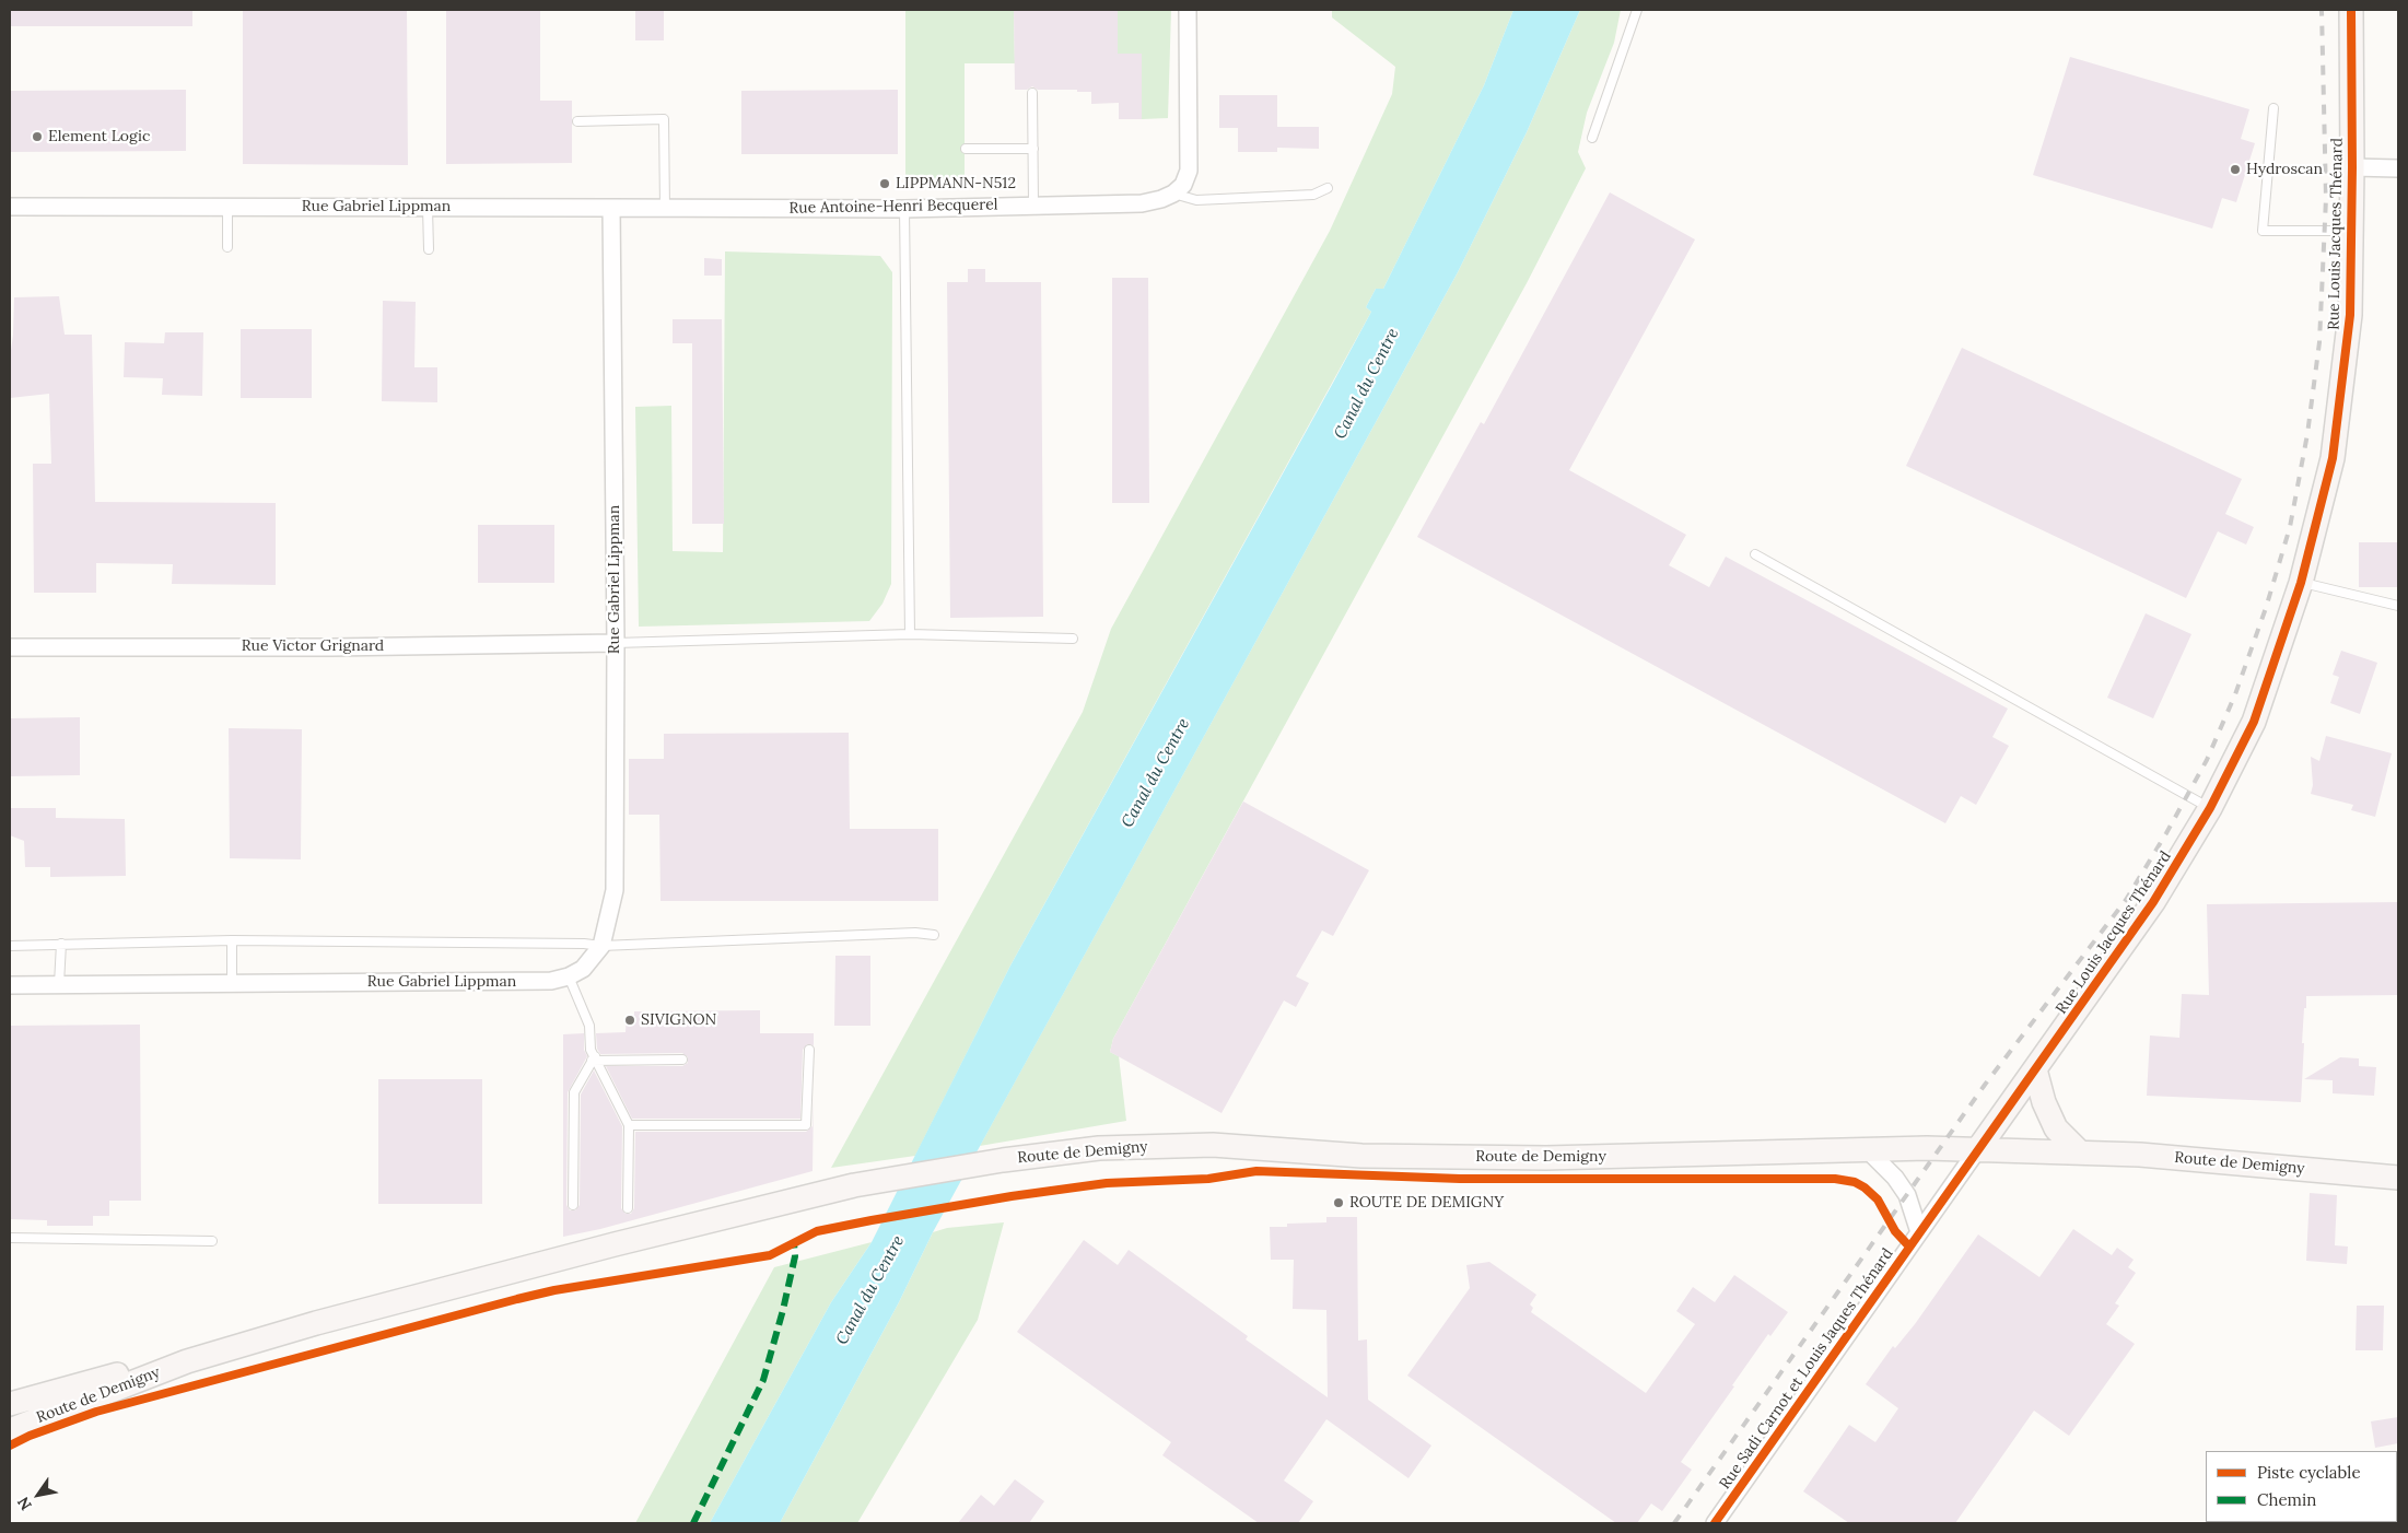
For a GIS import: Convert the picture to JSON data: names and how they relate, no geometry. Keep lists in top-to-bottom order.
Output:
{
  "streets": {
    "main road": ["Rue Louis Jacques Thénard", "Route de Demigny"],
    "street": [
      "Rue Gabriel Lippman",
      "Rue Antoine-Henri Becquerel",
      "Rue Victor Grignard",
      "Rue Sadi Carnot et Louis Jaques Thénard"
    ]
  },
  "crossings": [
    ["Rue Gabriel Lippman", "Rue Antoine-Henri Becquerel"],
    ["Rue Gabriel Lippman", "Rue Victor Grignard"],
    ["Rue Louis Jacques Thénard", "Route de Demigny"],
    ["Rue Louis Jacques Thénard", "Rue Sadi Carnot et Louis Jaques Thénard"],
    ["Route de Demigny", "Rue Sadi Carnot et Louis Jaques Thénard"]
  ],
  "water": ["Canal du Centre"],
  "places": [
    "Element Logic",
    "Hydroscan",
    "LIPPMANN-N512",
    "SIVIGNON",
    "ROUTE DE DEMIGNY"
  ],
  "legend": ["Piste cyclable", "Chemin"],
  "north": "bottom left"
}
